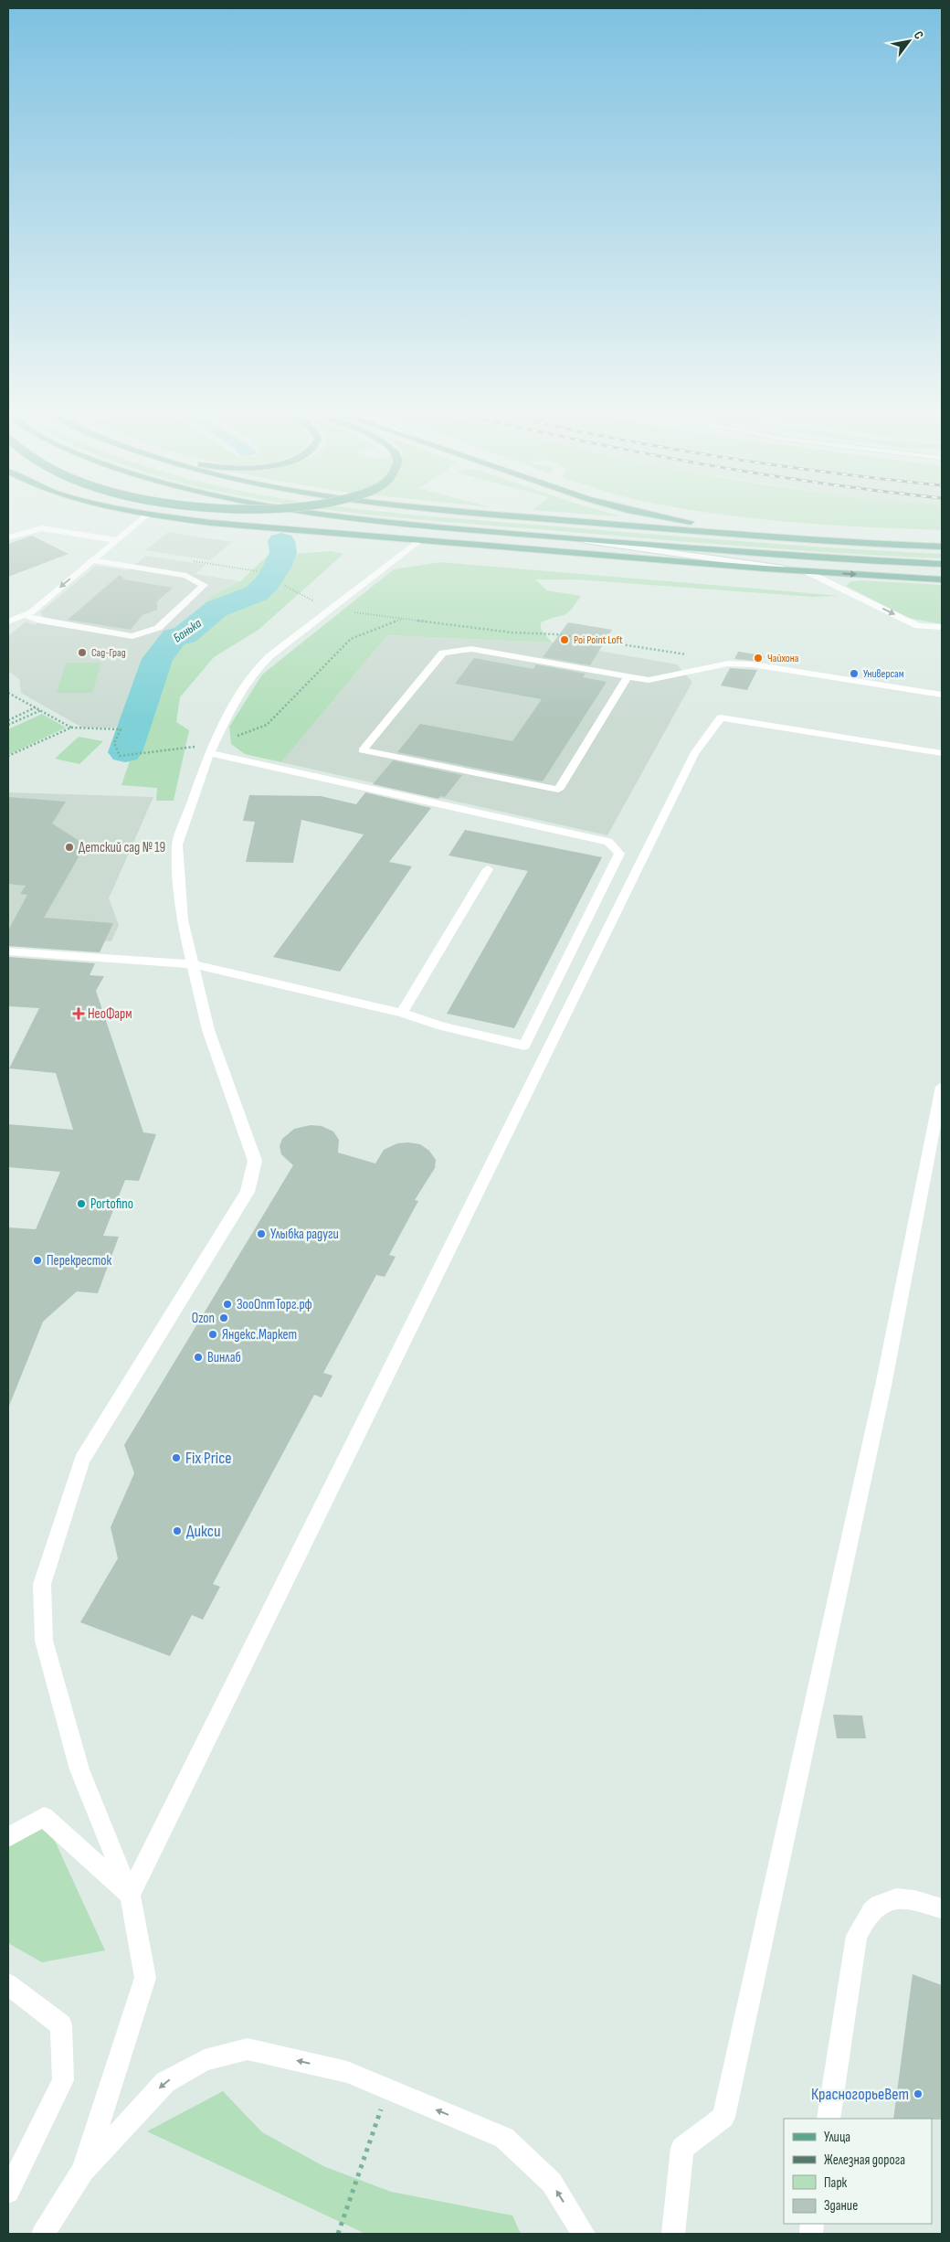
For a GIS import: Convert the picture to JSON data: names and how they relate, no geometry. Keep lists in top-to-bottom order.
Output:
{
  "water": ["Банька"],
  "places": {
    "other": [
      "Poi Point Loft",
      "Сад-Град",
      "Чайхона",
      "Универсам",
      "Детский сад № 19",
      "Portofino",
      "Улыбка радуги",
      "Перекресток",
      "ЗооОптТорг.рф",
      "Ozon",
      "Яндекс.Маркет",
      "Винлаб",
      "Fix Price",
      "Дикси",
      "КрасногорьеВет"
    ],
    "health": ["НеоФарм"]
  },
  "legend": [
    "Улица",
    "Железная дорога",
    "Парк",
    "Здание"
  ],
  "north": "top right"
}
